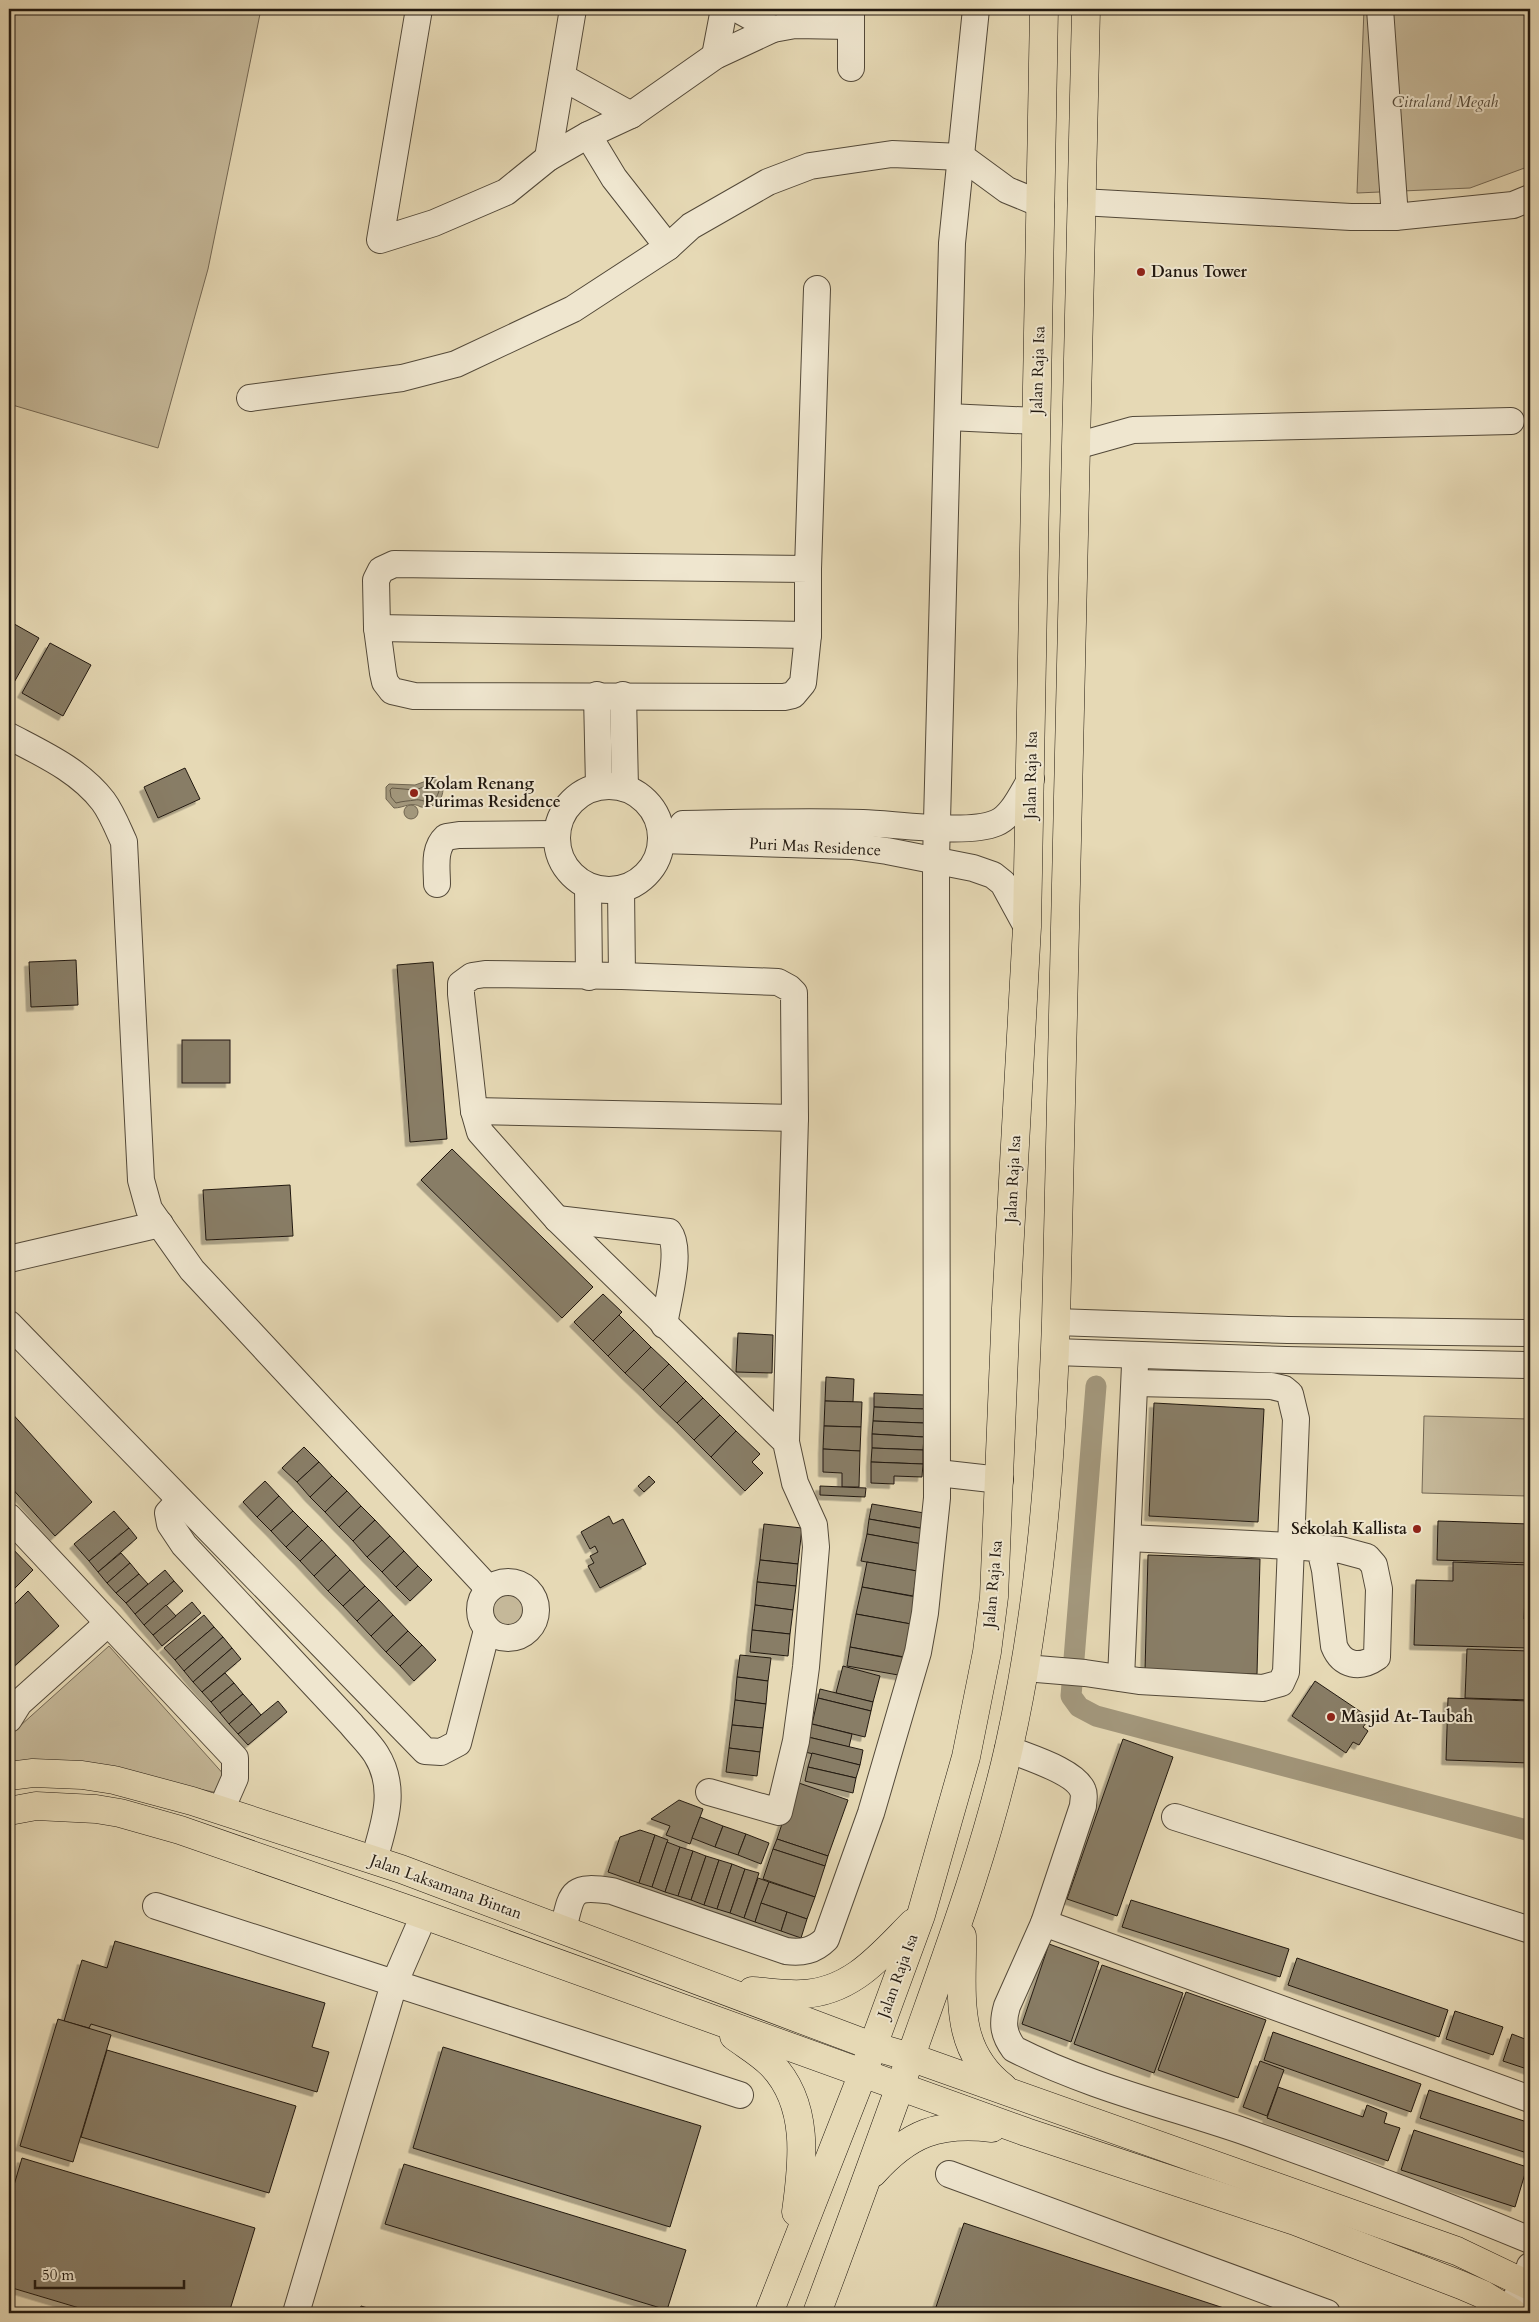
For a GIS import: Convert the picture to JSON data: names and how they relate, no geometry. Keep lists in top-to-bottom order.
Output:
{
  "streets": {
    "main road": ["Jalan Raja Isa", "Jalan Laksamana Bintan"],
    "street": ["Puri Mas Residence"]
  },
  "crossings": [
    ["Jalan Raja Isa", "Puri Mas Residence"],
    ["Jalan Raja Isa", "Jalan Laksamana Bintan"]
  ],
  "parks": ["Citraland Megah"],
  "places": [
    "Danus Tower",
    "Kolam Renang Purimas Residence",
    "Sekolah Kallista",
    "Masjid At-Taubah"
  ],
  "scale_bar": "50 m"
}
